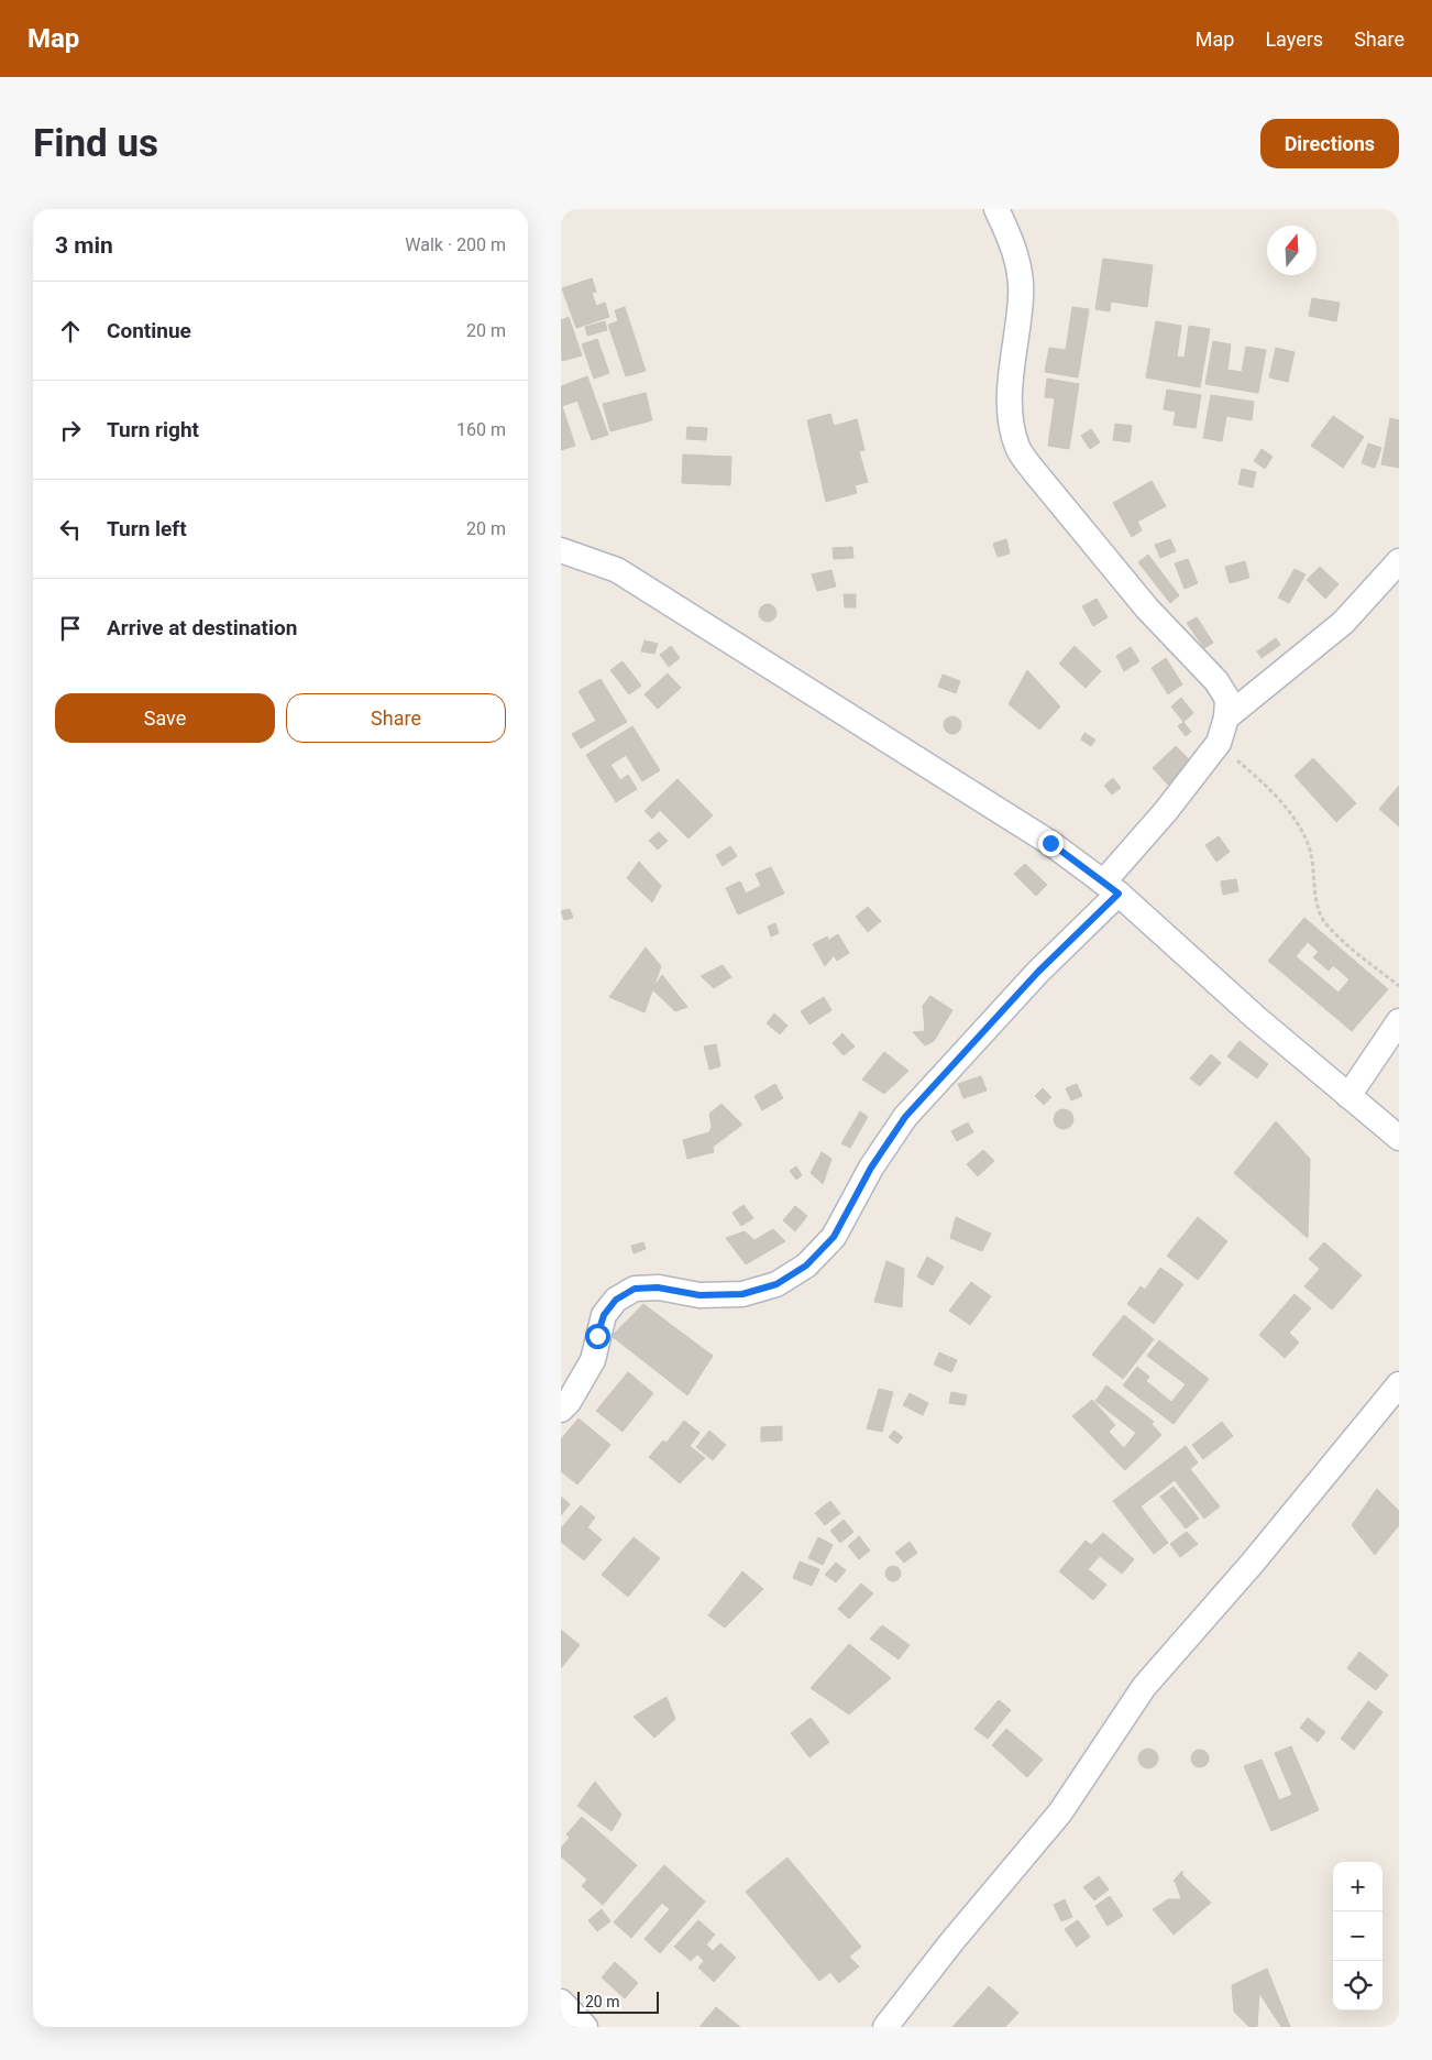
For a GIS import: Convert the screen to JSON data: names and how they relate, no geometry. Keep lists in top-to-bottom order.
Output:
{
  "scale_bar": "20 m",
  "north": "top",
  "page": {
    "header": "Map",
    "nav": ["Map", "Layers", "Share"],
    "buttons": [
      "Directions",
      ["Save", "Share"]
    ],
    "title": "Find us",
    "heading": ["3 min", "Walk · 200 m"],
    "list": [
      ["Continue", "20 m"],
      ["Turn right", "160 m"],
      ["Turn left", "20 m"],
      "Arrive at destination"
    ],
    "map_buttons": ["+", "−"],
    "scale": "20 m"
  }
}
